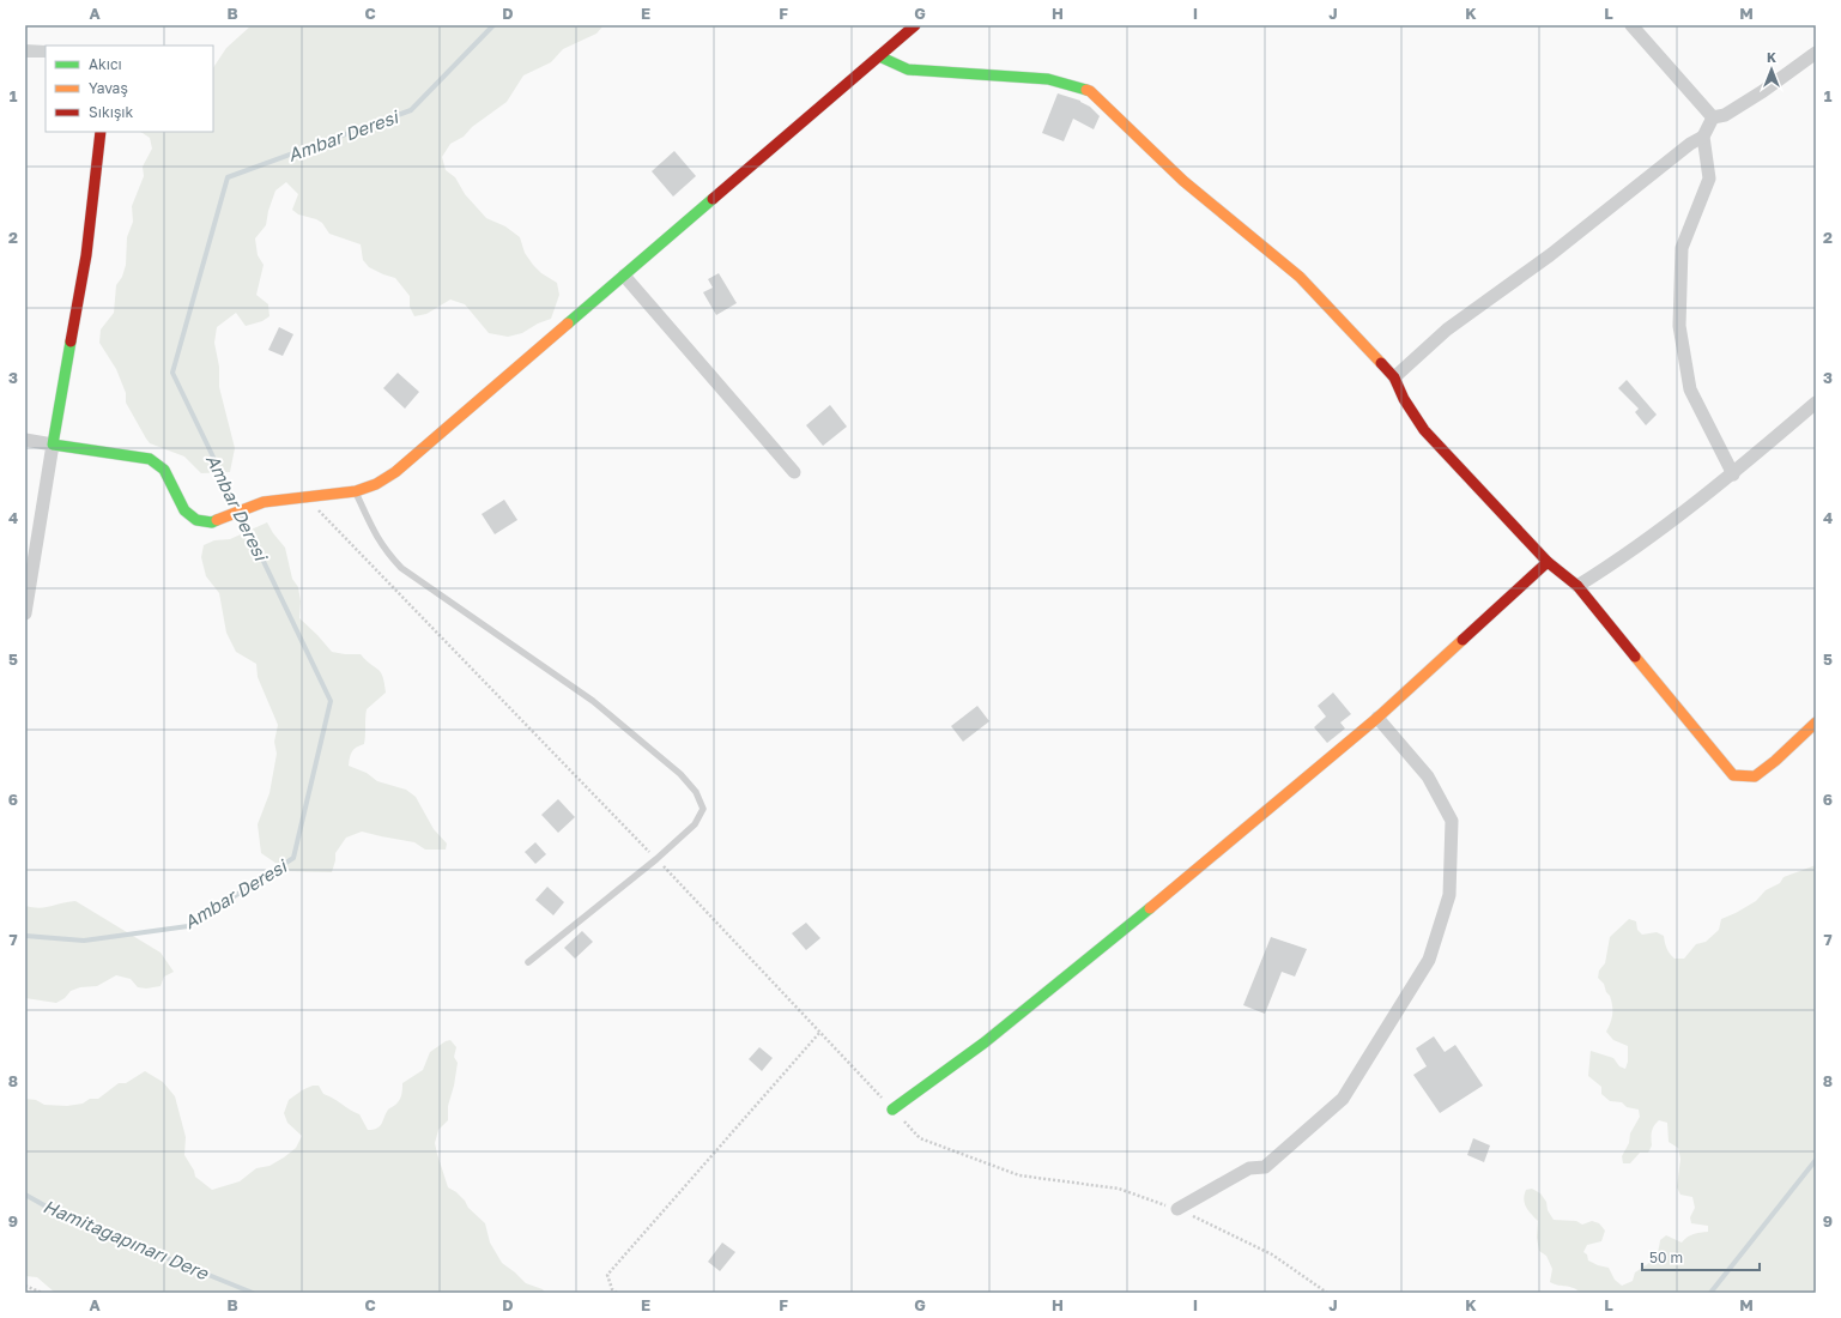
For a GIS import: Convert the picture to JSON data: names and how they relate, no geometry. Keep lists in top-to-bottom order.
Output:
{
  "water": ["Ambar Deresi", "Hamitağapınarı Dere"],
  "legend": ["Akıcı", "Yavaş", "Sıkışık"],
  "scale_bar": "50 m",
  "north": "top",
  "grid": {
    "columns": [
      "A",
      "B",
      "C",
      "D",
      "E",
      "F",
      "G",
      "H",
      "I",
      "J",
      "K",
      "L",
      "M"
    ],
    "rows": [
      "1",
      "2",
      "3",
      "4",
      "5",
      "6",
      "7",
      "8",
      "9"
    ]
  }
}
